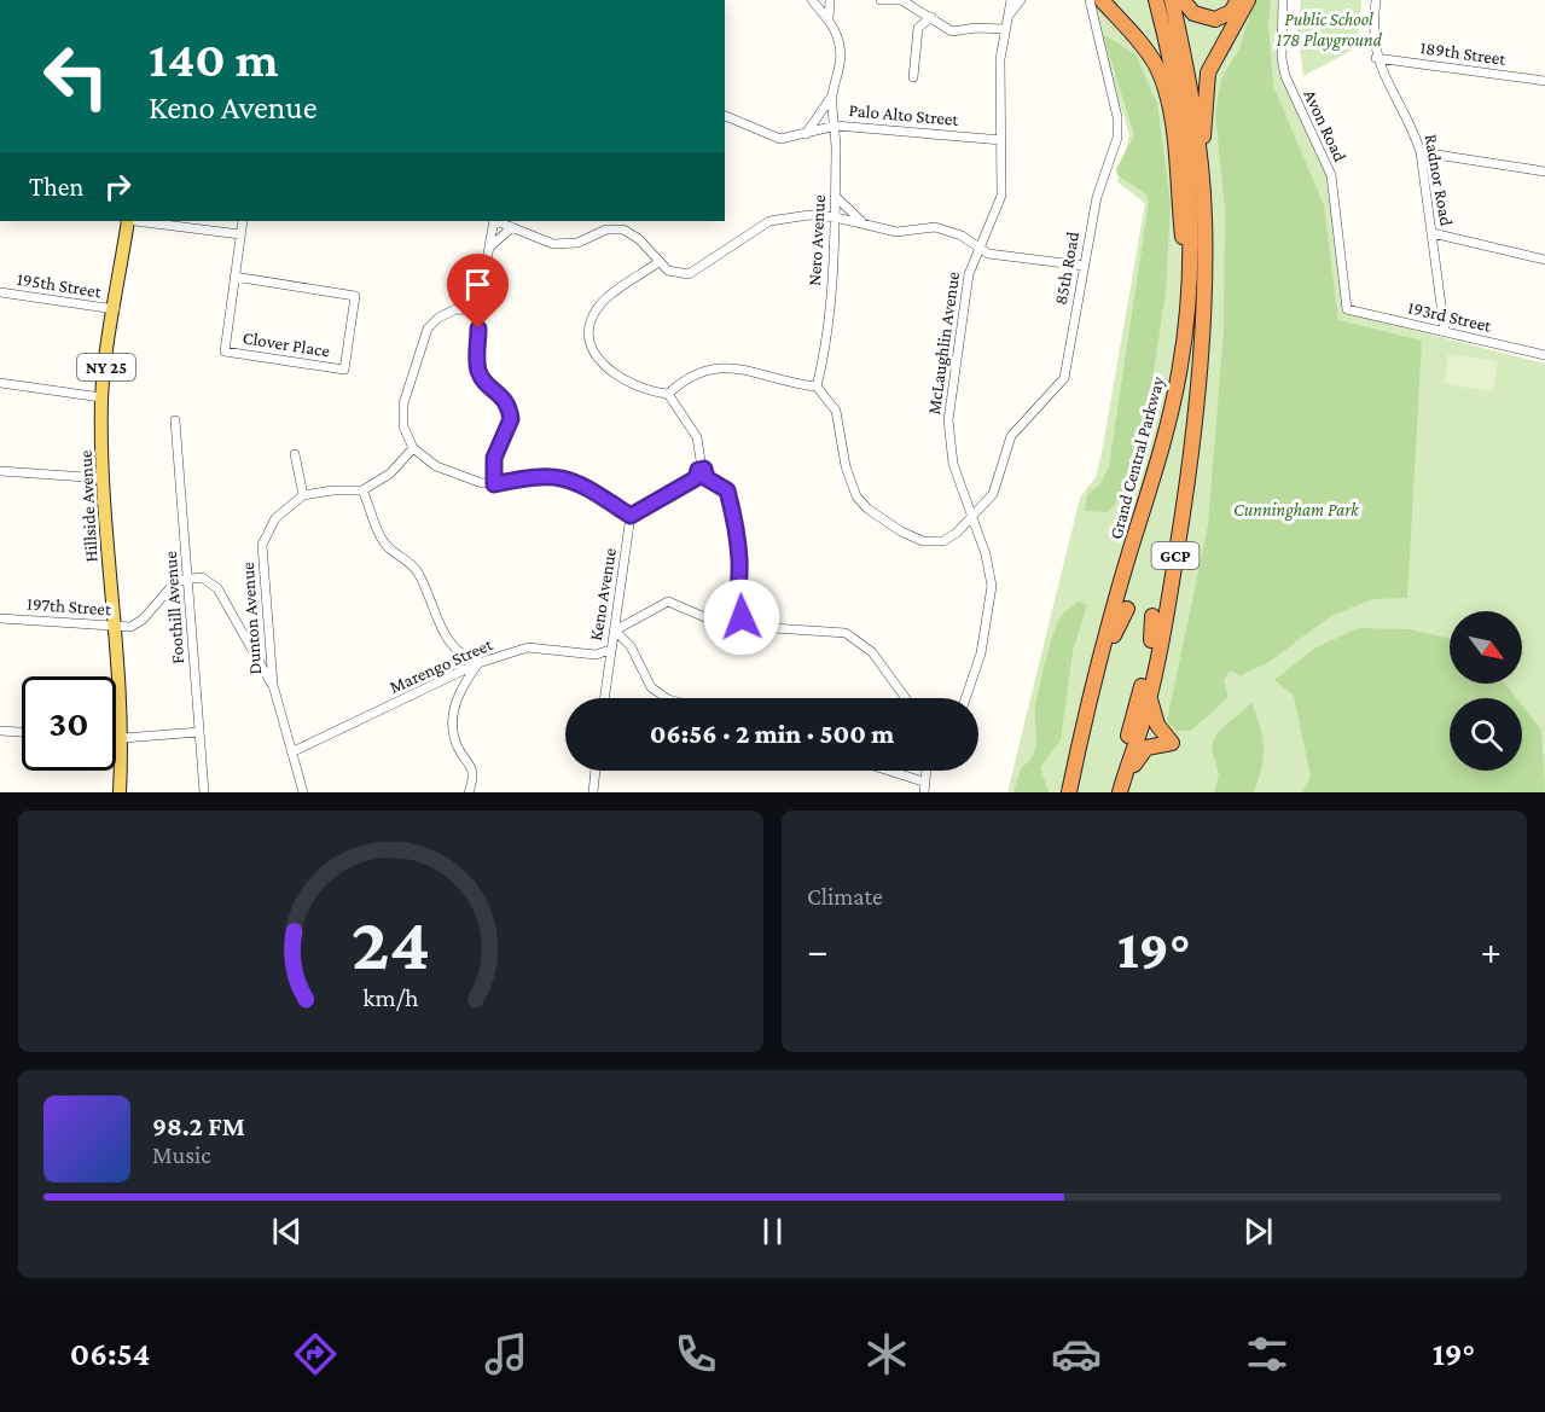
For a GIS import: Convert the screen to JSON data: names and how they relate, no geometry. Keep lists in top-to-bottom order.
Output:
{
  "streets": {
    "highway": ["Grand Central Parkway", "GCP"],
    "main road": ["NY 25", "Hillside Avenue"],
    "street": [
      "189th Street",
      "Palo Alto Street",
      "Avon Road",
      "Radnor Road",
      "Nero Avenue",
      "85th Road",
      "195th Street",
      "193rd Street",
      "McLaughlin Avenue",
      "Clover Place",
      "Keno Avenue",
      "197th Street",
      "Foothill Avenue",
      "Dunton Avenue",
      "Marengo Street"
    ]
  },
  "crossings": [
    ["189th Street", "Radnor Road"],
    ["Palo Alto Street", "Nero Avenue"],
    ["Palo Alto Street", "McLaughlin Avenue"],
    ["Avon Road", "193rd Street"],
    ["Radnor Road", "193rd Street"],
    ["Nero Avenue", "85th Road"],
    ["85th Road", "McLaughlin Avenue"],
    ["195th Street", "Hillside Avenue"],
    ["Hillside Avenue", "197th Street"],
    ["Keno Avenue", "Marengo Street"],
    ["197th Street", "Foothill Avenue"],
    ["Dunton Avenue", "Marengo Street"]
  ],
  "parks": ["Public School 178 Playground", "Cunningham Park"],
  "north": "bottom right",
  "page": {
    "turn": ["140 m", "Keno Avenue"],
    "then": "Then",
    "limit": "30",
    "trip": "06:56 · 2 min · 500 m",
    "tile": "Climate",
    "heat": ["−", "19°", "+"],
    "song": ["98.2 FM", "Music"],
    "tabs": ["06:54", "19°"],
    "gauge": ["24", "km/h"]
  }
}
